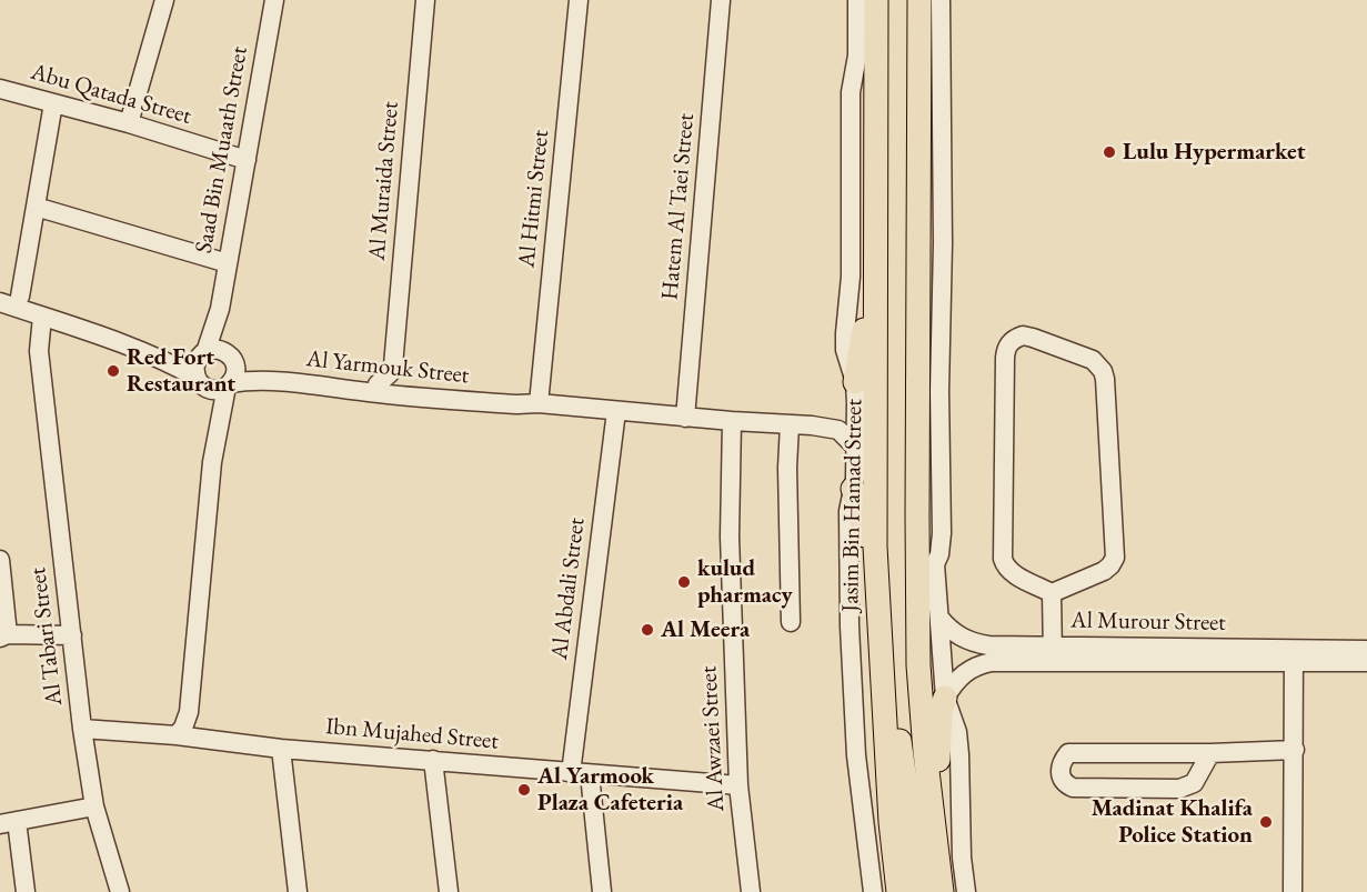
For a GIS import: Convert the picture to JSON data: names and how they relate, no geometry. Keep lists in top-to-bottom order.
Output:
{
  "streets": {
    "main road": ["Jasim Bin Hamad Street"],
    "street": [
      "Abu Qatada Street",
      "Saad Bin Muaath Street",
      "Al Muraida Street",
      "Al Hitmi Street",
      "Hatem Al Taei Street",
      "Al Yarmouk Street",
      "Al Abdali Street",
      "Al Murour Street",
      "Al Tabari Street",
      "Ibn Mujahed Street",
      "Al Awzaei Street"
    ]
  },
  "crossings": [
    ["Abu Qatada Street", "Saad Bin Muaath Street"],
    ["Abu Qatada Street", "Al Tabari Street"],
    ["Saad Bin Muaath Street", "Al Yarmouk Street"],
    ["Al Hitmi Street", "Al Yarmouk Street"],
    ["Hatem Al Taei Street", "Al Yarmouk Street"],
    ["Al Yarmouk Street", "Jasim Bin Hamad Street"],
    ["Al Yarmouk Street", "Al Abdali Street"],
    ["Al Yarmouk Street", "Al Awzaei Street"],
    ["Al Abdali Street", "Ibn Mujahed Street"],
    ["Al Tabari Street", "Ibn Mujahed Street"],
    ["Ibn Mujahed Street", "Al Awzaei Street"]
  ],
  "places": [
    "Lulu Hypermarket",
    "Red Fort Restaurant",
    "kulud pharmacy",
    "Al Meera",
    "Al Yarmook Plaza Cafeteria",
    "Madinat Khalifa Police Station"
  ]
}
